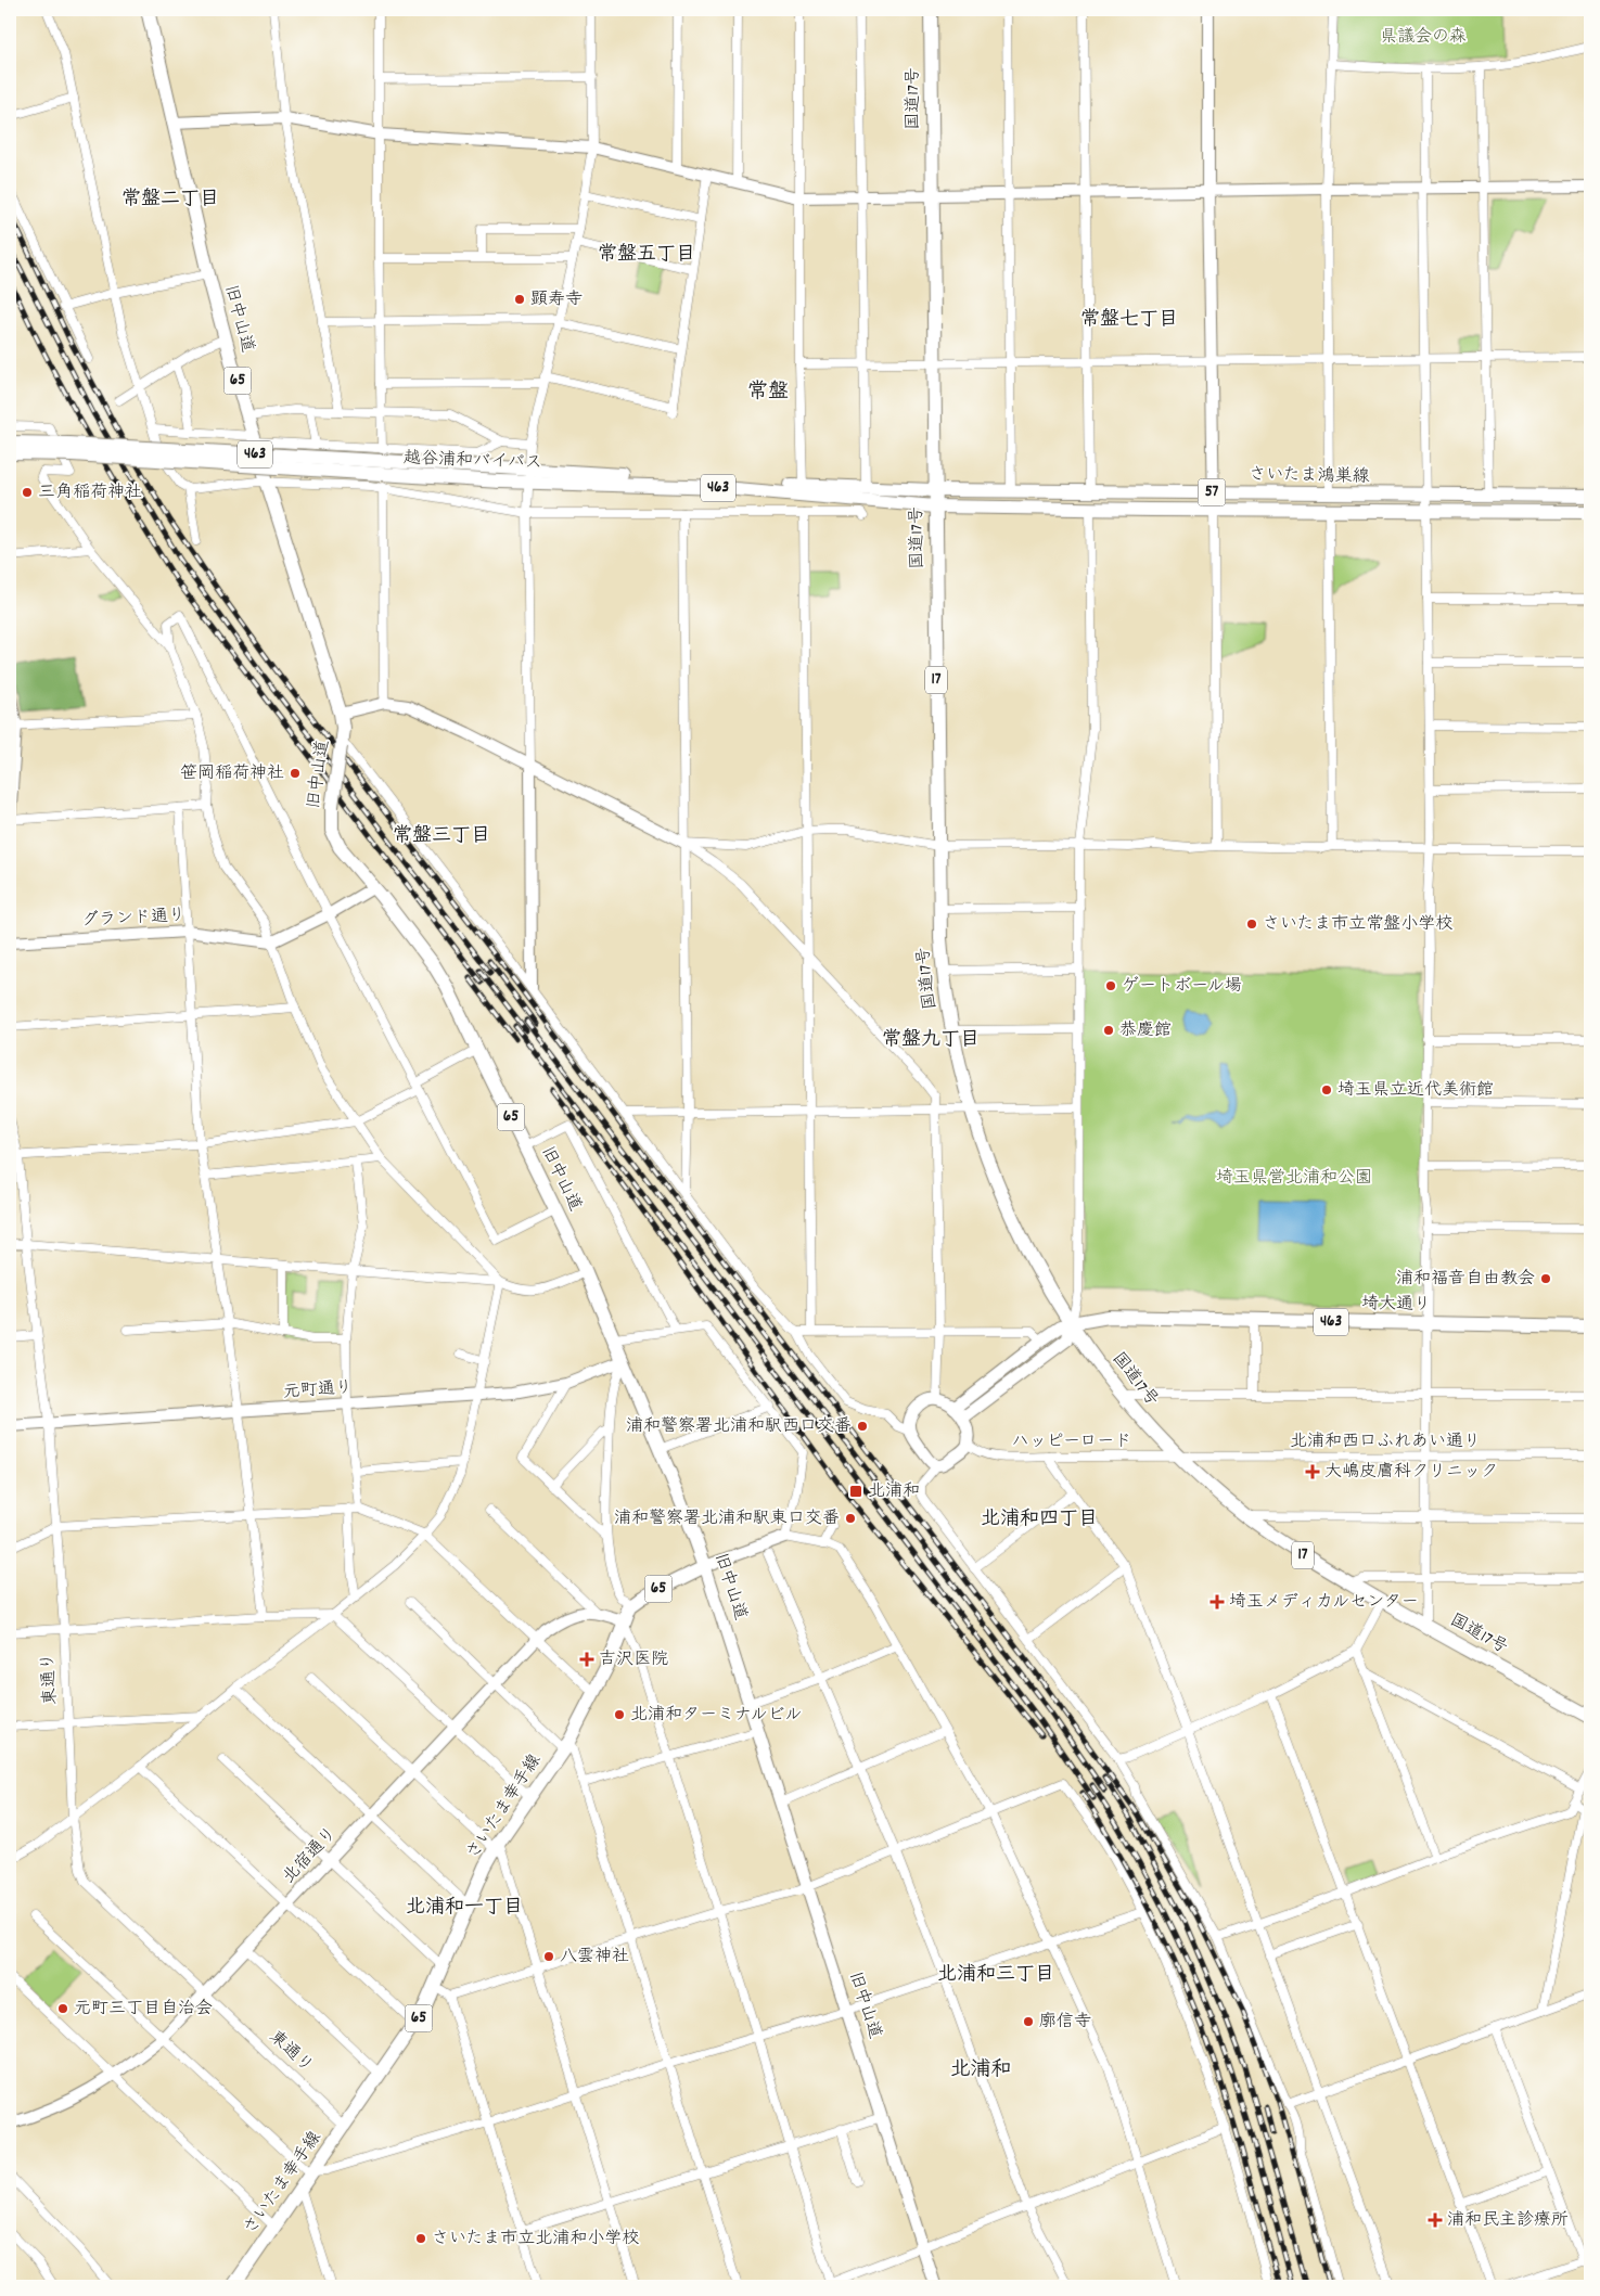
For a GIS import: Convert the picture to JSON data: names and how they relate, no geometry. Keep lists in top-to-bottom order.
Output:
{
  "streets": {
    "main road": [
      "国道17号",
      "旧中山道",
      "65",
      "463",
      "越谷浦和バイパス",
      "さいたま鴻巣線",
      "57",
      "17",
      "埼大通り",
      "さいたま幸手線"
    ],
    "street": [
      "グランド通り",
      "元町通り",
      "ハッピーロード",
      "北浦和西口ふれあい通り",
      "東通り",
      "北宿通り"
    ]
  },
  "crossings": [
    ["国道17号", "越谷浦和バイパス"],
    ["国道17号", "さいたま鴻巣線"],
    ["国道17号", "埼大通り"],
    ["国道17号", "ハッピーロード"],
    ["国道17号", "北浦和西口ふれあい通り"],
    ["旧中山道", "65"],
    ["旧中山道", "元町通り"],
    ["65", "さいたま幸手線"],
    ["越谷浦和バイパス", "さいたま鴻巣線"],
    ["さいたま鴻巣線", "57"],
    ["元町通り", "東通り"],
    ["ハッピーロード", "北浦和西口ふれあい通り"],
    ["東通り", "さいたま幸手線"],
    ["東通り", "北宿通り"],
    ["さいたま幸手線", "北宿通り"]
  ],
  "districts": [
    "常盤二丁目",
    "常盤五丁目",
    "常盤七丁目",
    "常盤",
    "常盤三丁目",
    "常盤九丁目",
    "北浦和四丁目",
    "北浦和一丁目",
    "北浦和三丁目",
    "北浦和"
  ],
  "parks": ["県議会の森", "埼玉県営北浦和公園"],
  "places": {
    "other": [
      "顕寿寺",
      "三角稲荷神社",
      "笹岡稲荷神社",
      "さいたま市立常盤小学校",
      "ゲートボール場",
      "恭慶館",
      "埼玉県立近代美術館",
      "浦和福音自由教会",
      "浦和警察署北浦和駅西口交番",
      "浦和警察署北浦和駅東口交番",
      "北浦和ターミナルビル",
      "八雲神社",
      "元町三丁目自治会",
      "廓信寺",
      "さいたま市立北浦和小学校"
    ],
    "health": [
      "大嶋皮膚科クリニック",
      "埼玉メディカルセンター",
      "吉沢医院",
      "浦和民主診療所"
    ],
    "transit": ["北浦和"]
  }
}
